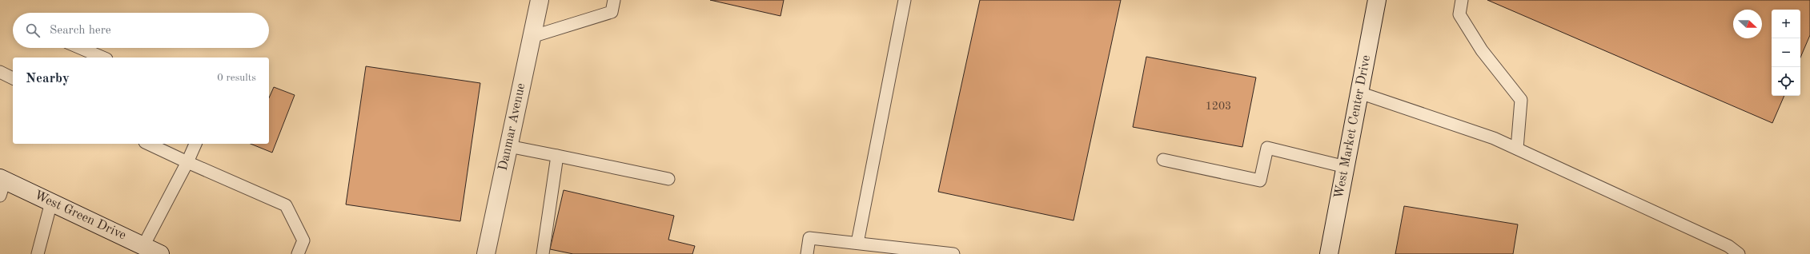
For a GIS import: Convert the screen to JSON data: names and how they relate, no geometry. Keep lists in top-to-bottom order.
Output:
{
  "streets": {
    "main road": ["Danmar Avenue", "West Market Center Drive", "West Green Drive"]
  },
  "house_numbers": ["1203"],
  "north": "right",
  "page": {
    "map_buttons": ["+", "−"],
    "search": "Search here",
    "heading": ["Nearby", "0 results"]
  }
}
